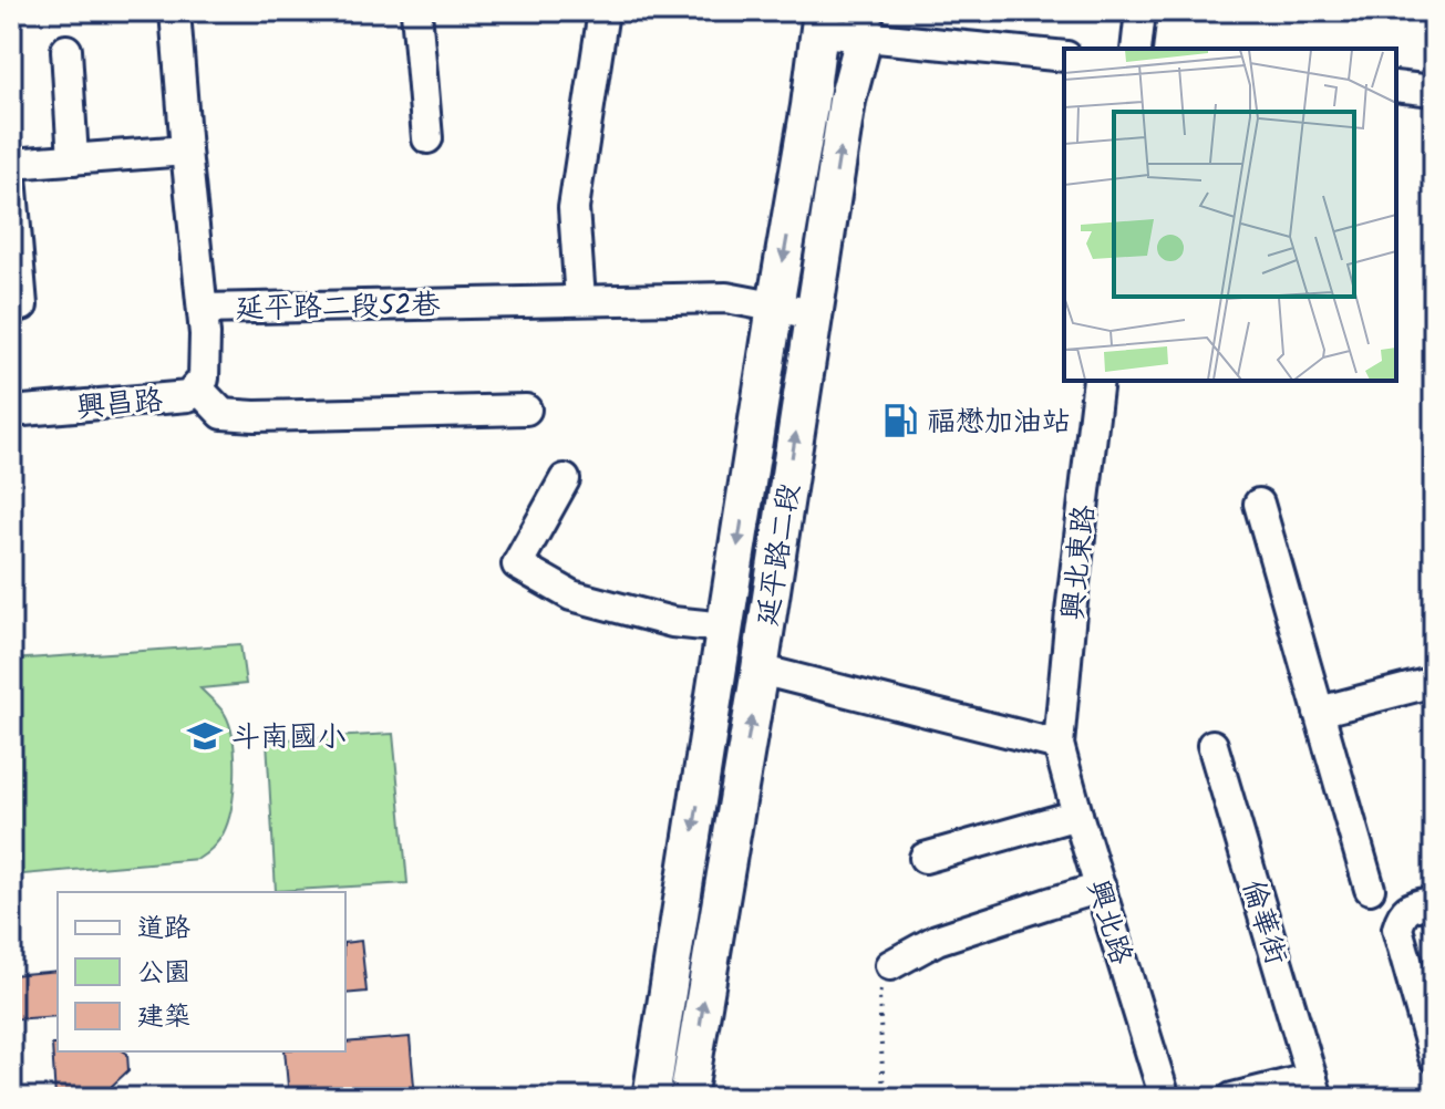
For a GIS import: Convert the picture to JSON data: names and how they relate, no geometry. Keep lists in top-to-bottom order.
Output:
{
  "streets": {
    "main road": ["延平路二段"],
    "street": [
      "延平路二段52巷",
      "興昌路",
      "興北東路",
      "興北路",
      "倫華街"
    ]
  },
  "crossings": [
    ["延平路二段52巷", "興昌路"],
    ["延平路二段52巷", "延平路二段"],
    ["興北東路", "興北路"]
  ],
  "places": {
    "fuel station": ["福懋加油站"],
    "school or university": ["斗南國小"]
  },
  "legend": ["道路", "公園", "建築"]
}
